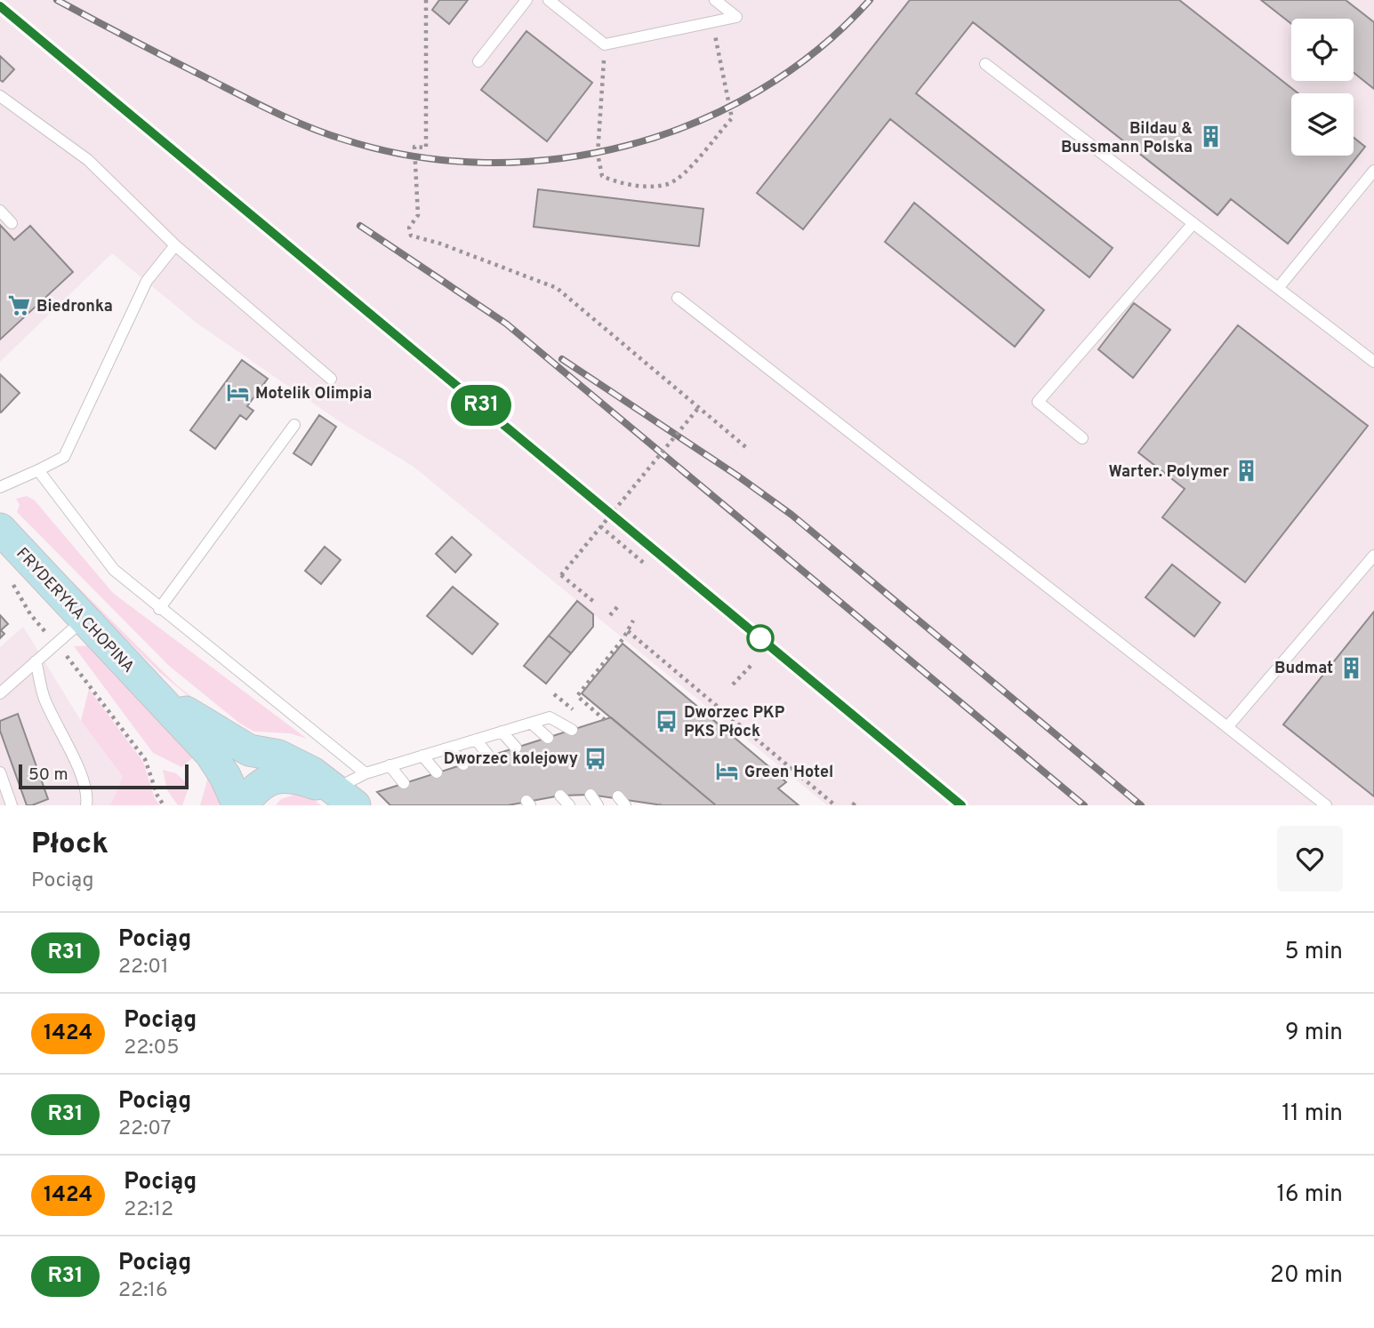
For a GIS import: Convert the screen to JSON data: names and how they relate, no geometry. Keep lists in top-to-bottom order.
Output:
{
  "streets": {
    "street": ["FRYDERYKA CHOPINA"]
  },
  "places": {
    "building": ["Bildau & Bussmann Polska", "Warter. Polymer", "Budmat"],
    "supermarket": ["Biedronka"],
    "hotel": ["Motelik Olimpia", "Green Hotel"],
    "bus stop": ["Dworzec PKP PKS Płock", "Dworzec kolejowy"]
  },
  "scale_bar": "50 m",
  "page": {
    "on_map": "R31",
    "scale": "50 m",
    "heading": ["Płock", "Pociąg"],
    "list": [
      {
        "mark": "R31",
        "name": "Pociąg",
        "note": "22:01",
        "value": "5 min"
      },
      {
        "mark": "1424",
        "name": "Pociąg",
        "note": "22:05",
        "value": "9 min"
      },
      {
        "mark": "R31",
        "name": "Pociąg",
        "note": "22:07",
        "value": "11 min"
      },
      {
        "mark": "1424",
        "name": "Pociąg",
        "note": "22:12",
        "value": "16 min"
      },
      {
        "mark": "R31",
        "name": "Pociąg",
        "note": "22:16",
        "value": "20 min"
      }
    ]
  }
}
